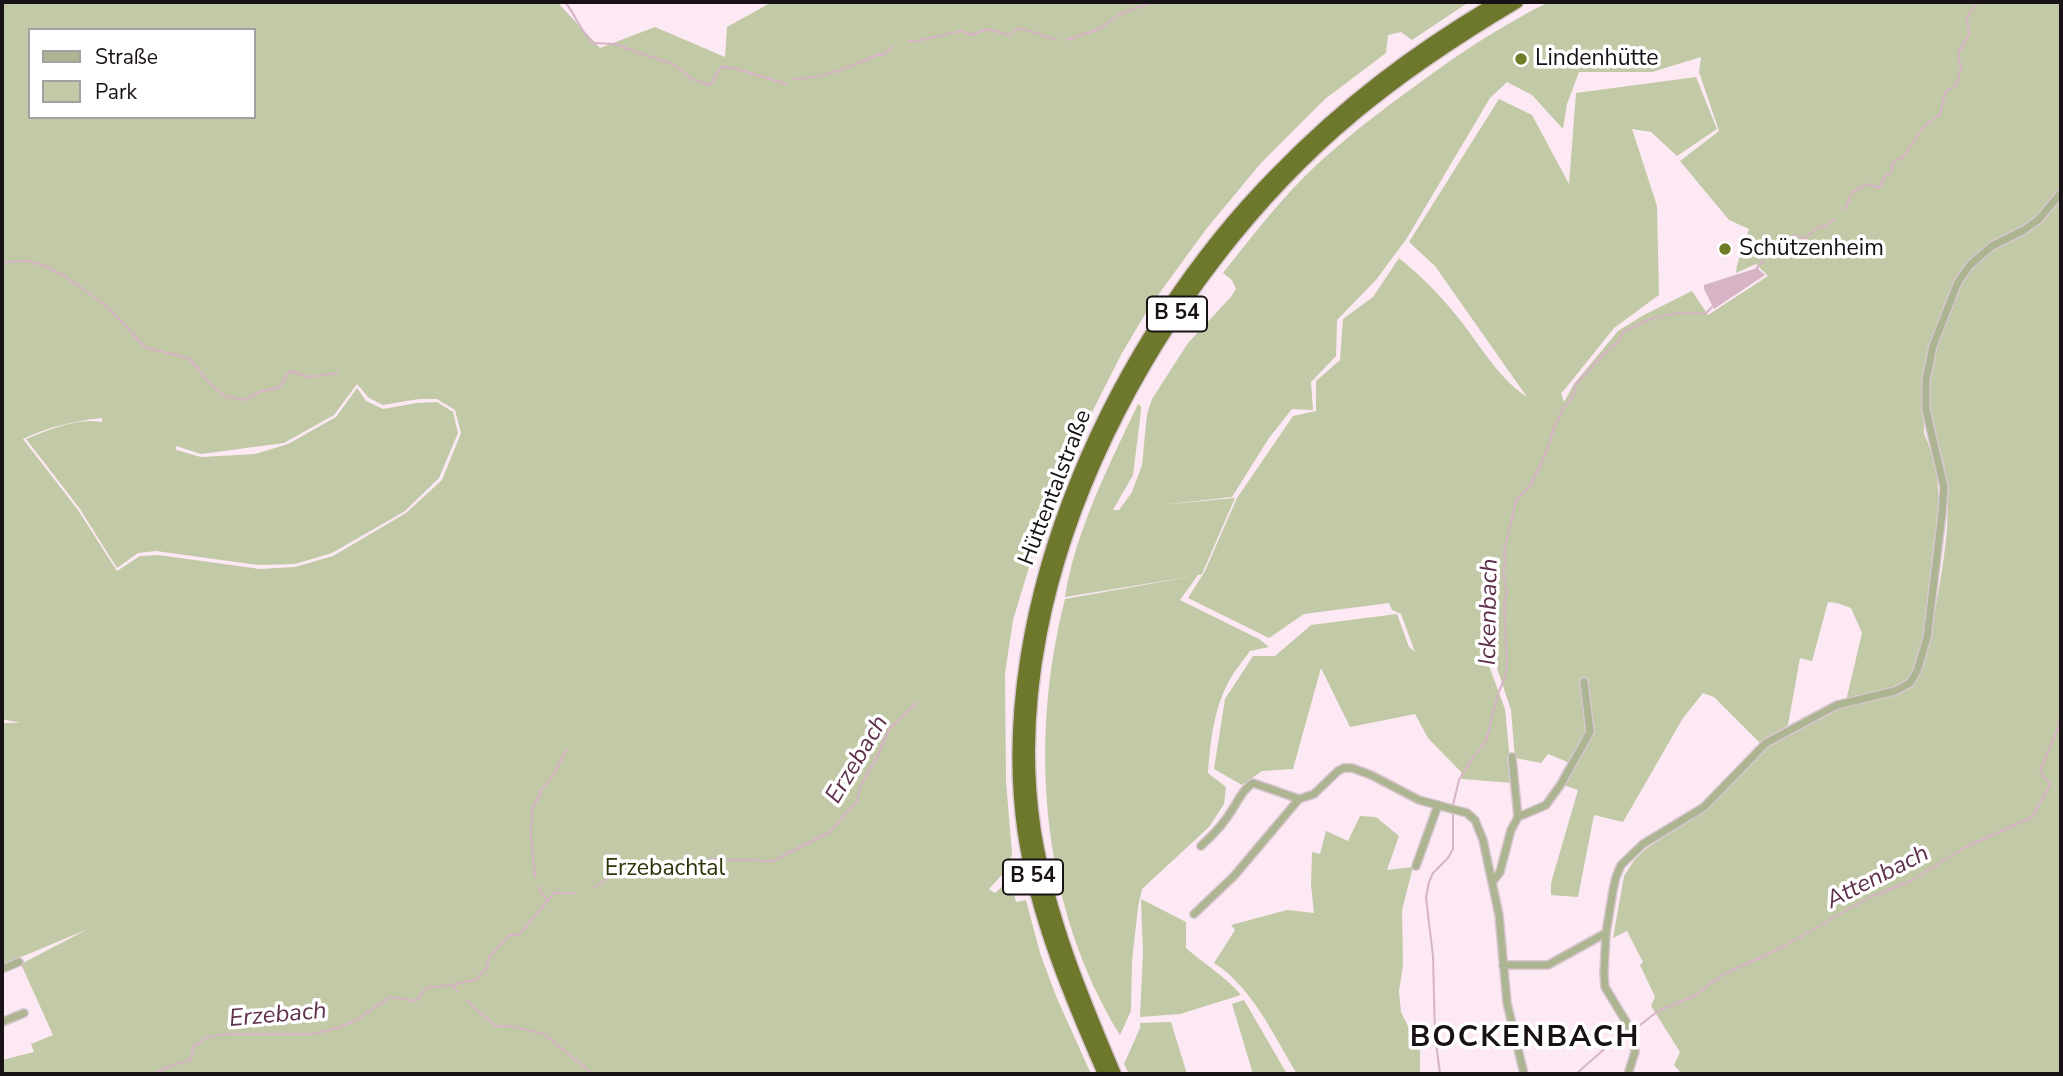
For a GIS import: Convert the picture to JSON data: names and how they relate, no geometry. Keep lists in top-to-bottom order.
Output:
{
  "streets": {
    "highway": ["B 54", "Hüttentalstraße"]
  },
  "crossings": [
    ["B 54", "Hüttentalstraße"]
  ],
  "districts": ["BOCKENBACH"],
  "water": ["Ickenbach", "Erzebach", "Attenbach"],
  "parks": ["Erzebachtal"],
  "places": ["Lindenhütte", "Schützenheim"],
  "legend": ["Straße", "Park"]
}
